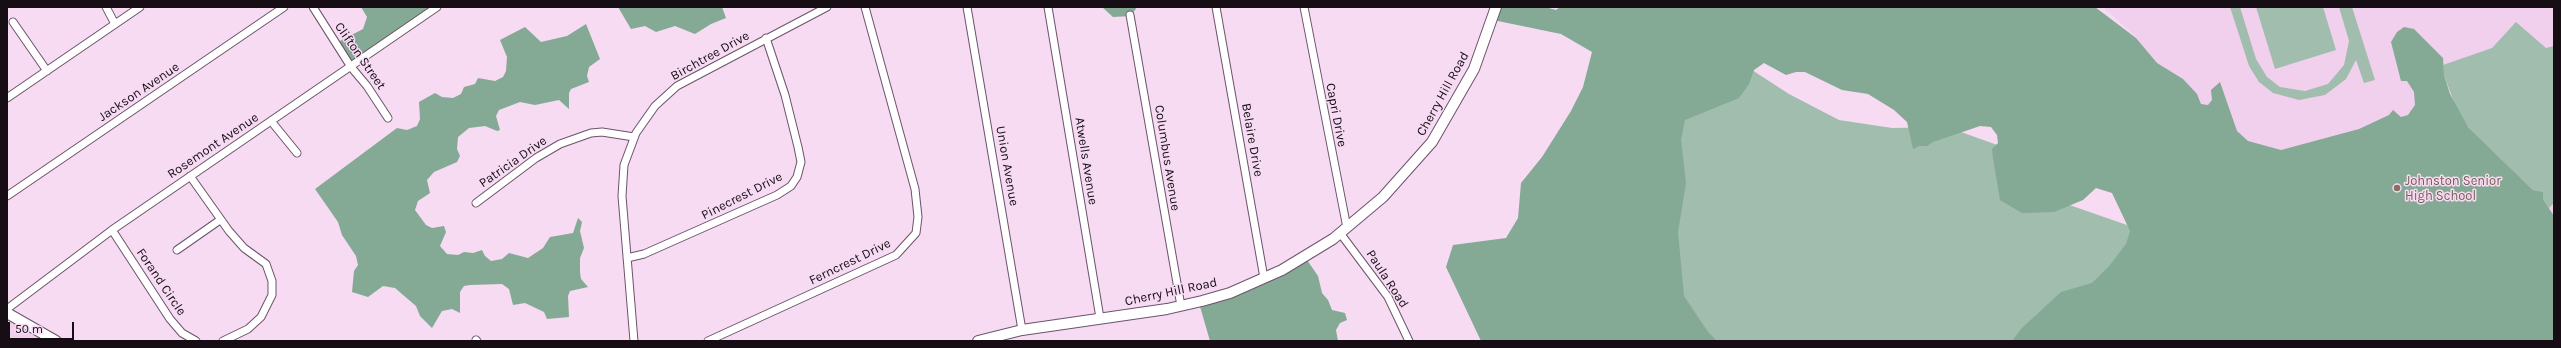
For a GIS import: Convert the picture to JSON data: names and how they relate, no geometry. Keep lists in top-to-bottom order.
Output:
{
  "streets": {
    "main road": ["Cherry Hill Road"],
    "street": [
      "Clifton Street",
      "Birchtree Drive",
      "Jackson Avenue",
      "Capri Drive",
      "Belaire Drive",
      "Rosemont Avenue",
      "Columbus Avenue",
      "Atwells Avenue",
      "Patricia Drive",
      "Union Avenue",
      "Pinecrest Drive",
      "Ferncrest Drive",
      "Paula Road",
      "Forand Circle"
    ]
  },
  "crossings": [
    ["Clifton Street", "Rosemont Avenue"],
    ["Birchtree Drive", "Patricia Drive"],
    ["Birchtree Drive", "Pinecrest Drive"],
    ["Cherry Hill Road", "Capri Drive"],
    ["Cherry Hill Road", "Belaire Drive"],
    ["Cherry Hill Road", "Columbus Avenue"],
    ["Cherry Hill Road", "Atwells Avenue"],
    ["Cherry Hill Road", "Union Avenue"],
    ["Cherry Hill Road", "Paula Road"],
    ["Capri Drive", "Paula Road"],
    ["Rosemont Avenue", "Forand Circle"]
  ],
  "places": ["Johnston Senior High School"],
  "scale_bar": "50 m"
}
